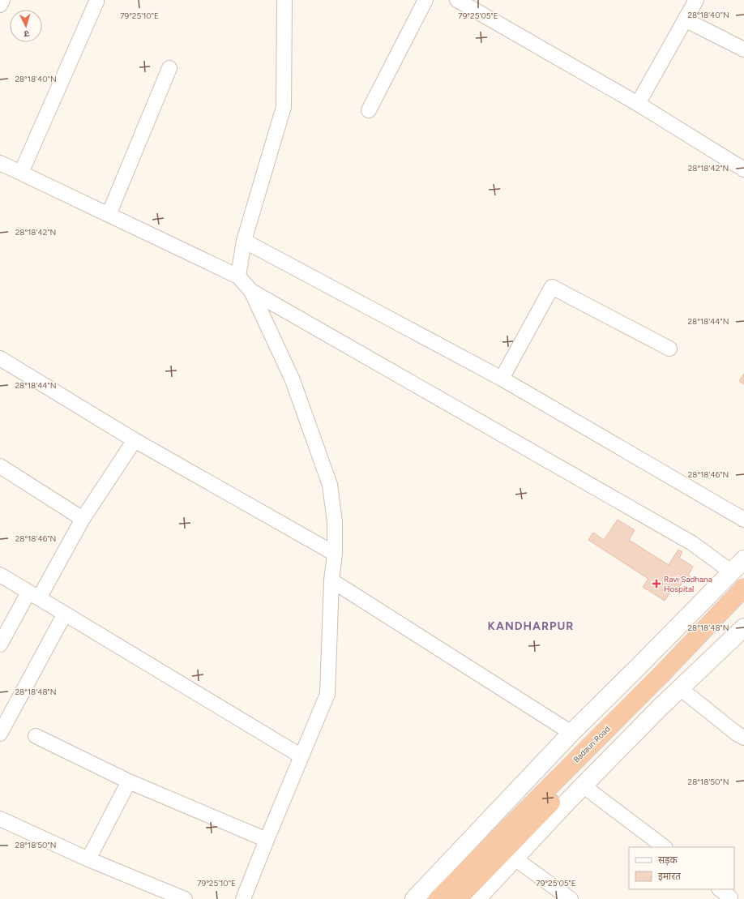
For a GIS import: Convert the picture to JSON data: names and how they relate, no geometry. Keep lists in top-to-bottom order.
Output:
{
  "streets": {
    "highway": ["Badaun Road"]
  },
  "districts": ["KANDHARPUR"],
  "places": {
    "health": ["Ravi Sadhana Hospital"]
  },
  "legend": ["सड़क", "इमारत"],
  "north": "bottom",
  "coordinates": [
    "28°18'40\"N",
    "79°25'10\"E",
    "79°25'05\"E",
    "28°18'42\"N",
    "28°18'44\"N",
    "28°18'46\"N",
    "28°18'48\"N",
    "28°18'50\"N"
  ]
}
